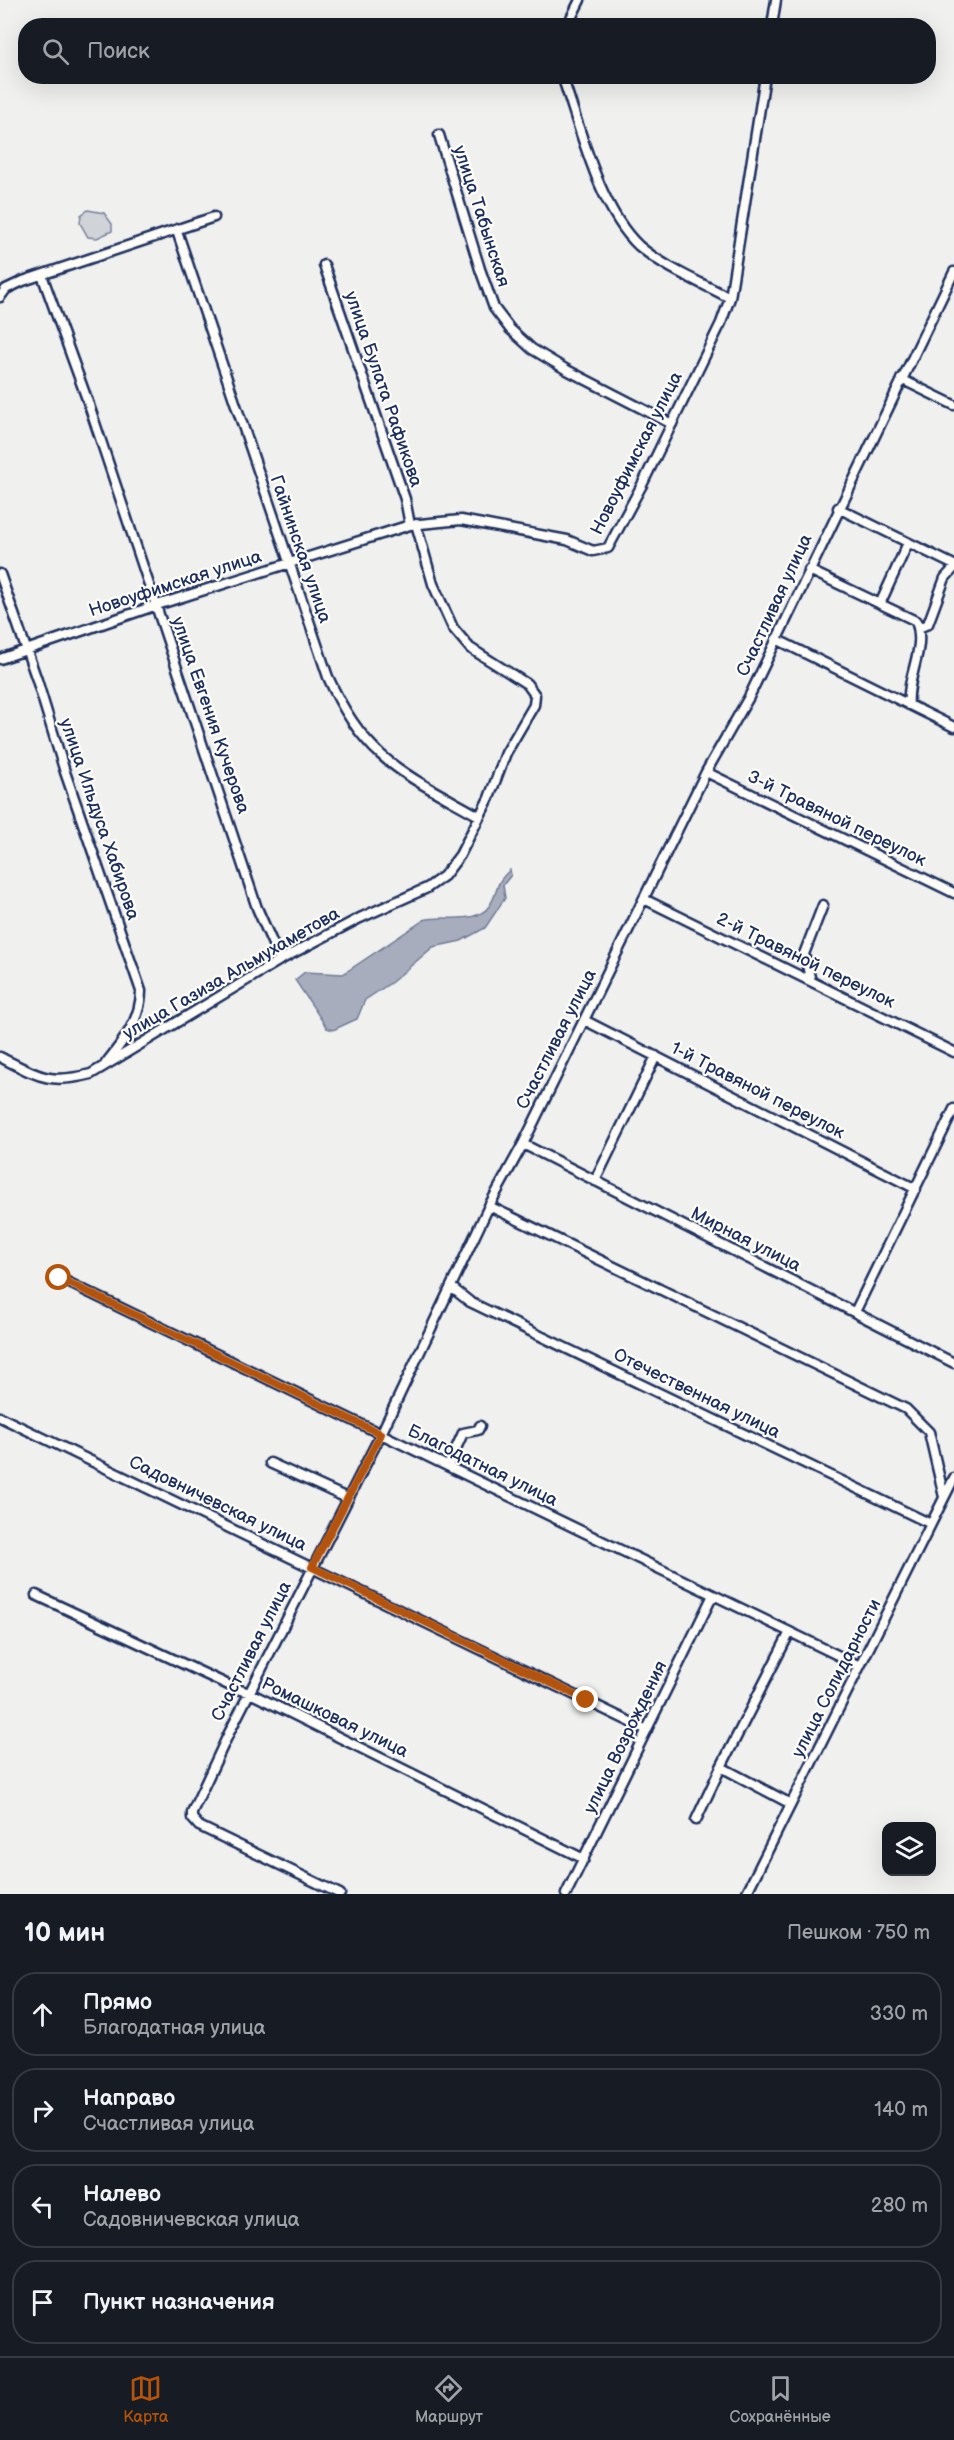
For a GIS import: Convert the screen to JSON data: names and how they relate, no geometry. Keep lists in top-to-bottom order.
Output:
{
  "streets": {
    "street": [
      "улица Табынская",
      "улица Булата Рафикова",
      "Новоуфимская улица",
      "Гайнинская улица",
      "Счастливая улица",
      "улица Евгения Кучерова",
      "3-й Травяной переулок",
      "улица Ильдуса Хабирова",
      "2-й Травяной переулок",
      "улица Газиза Альмухаметова",
      "1-й Травяной переулок",
      "Мирная улица",
      "Отечественная улица",
      "Благодатная улица",
      "Садовничевская улица",
      "улица Солидарности",
      "Ромашковая улица",
      "улица Возрождения"
    ]
  },
  "crossings": [
    ["улица Табынская", "Новоуфимская улица"],
    ["улица Булата Рафикова", "Новоуфимская улица"],
    ["улица Булата Рафикова", "Гайнинская улица"],
    ["улица Булата Рафикова", "улица Газиза Альмухаметова"],
    ["Новоуфимская улица", "Гайнинская улица"],
    ["Новоуфимская улица", "улица Евгения Кучерова"],
    ["Новоуфимская улица", "улица Ильдуса Хабирова"],
    ["Гайнинская улица", "улица Газиза Альмухаметова"],
    ["Счастливая улица", "3-й Травяной переулок"],
    ["Счастливая улица", "2-й Травяной переулок"],
    ["Счастливая улица", "1-й Травяной переулок"],
    ["Счастливая улица", "Мирная улица"],
    ["Счастливая улица", "Отечественная улица"],
    ["Счастливая улица", "Благодатная улица"],
    ["Счастливая улица", "Садовничевская улица"],
    ["Счастливая улица", "Ромашковая улица"],
    ["улица Евгения Кучерова", "улица Газиза Альмухаметова"],
    ["улица Ильдуса Хабирова", "улица Газиза Альмухаметова"],
    ["Отечественная улица", "улица Солидарности"],
    ["Благодатная улица", "улица Солидарности"],
    ["Благодатная улица", "улица Возрождения"],
    ["Садовничевская улица", "улица Возрождения"],
    ["Ромашковая улица", "улица Возрождения"]
  ],
  "page": {
    "search": "Поиск",
    "heading": ["10 мин", "Пешком · 750 m"],
    "list": [
      ["Прямо", "Благодатная улица", "330 m"],
      ["Направо", "Счастливая улица", "140 m"],
      ["Налево", "Садовничевская улица", "280 m"],
      "Пункт назначения"
    ],
    "nav": ["Карта", "Маршрут", "Сохранённые"]
  }
}
